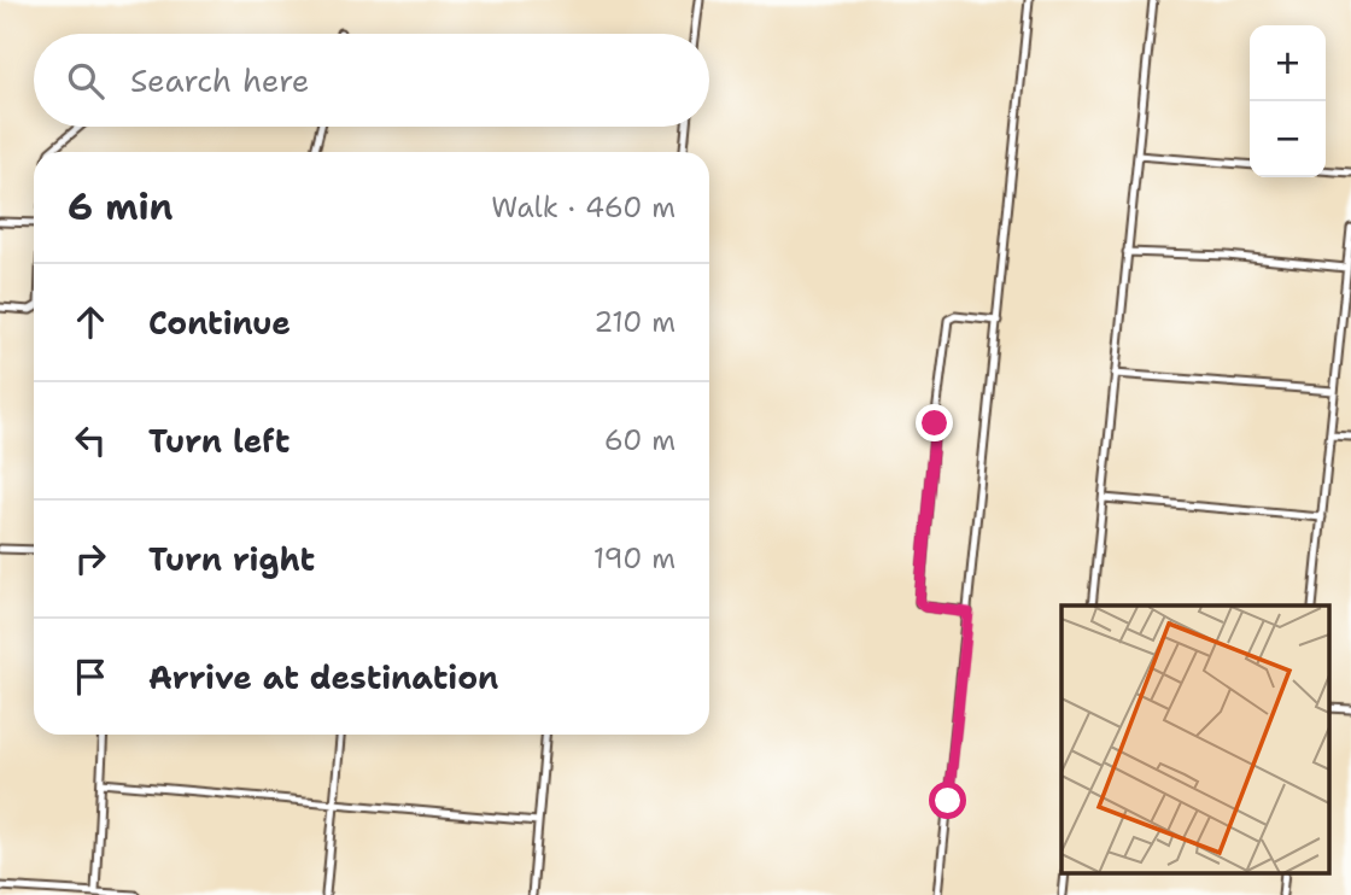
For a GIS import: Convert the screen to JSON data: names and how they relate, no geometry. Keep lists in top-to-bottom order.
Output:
{
  "page": {
    "map_buttons": ["+", "−"],
    "search": "Search here",
    "heading": ["6 min", "Walk · 460 m"],
    "list": [
      ["Continue", "210 m"],
      ["Turn left", "60 m"],
      ["Turn right", "190 m"],
      "Arrive at destination"
    ]
  }
}
